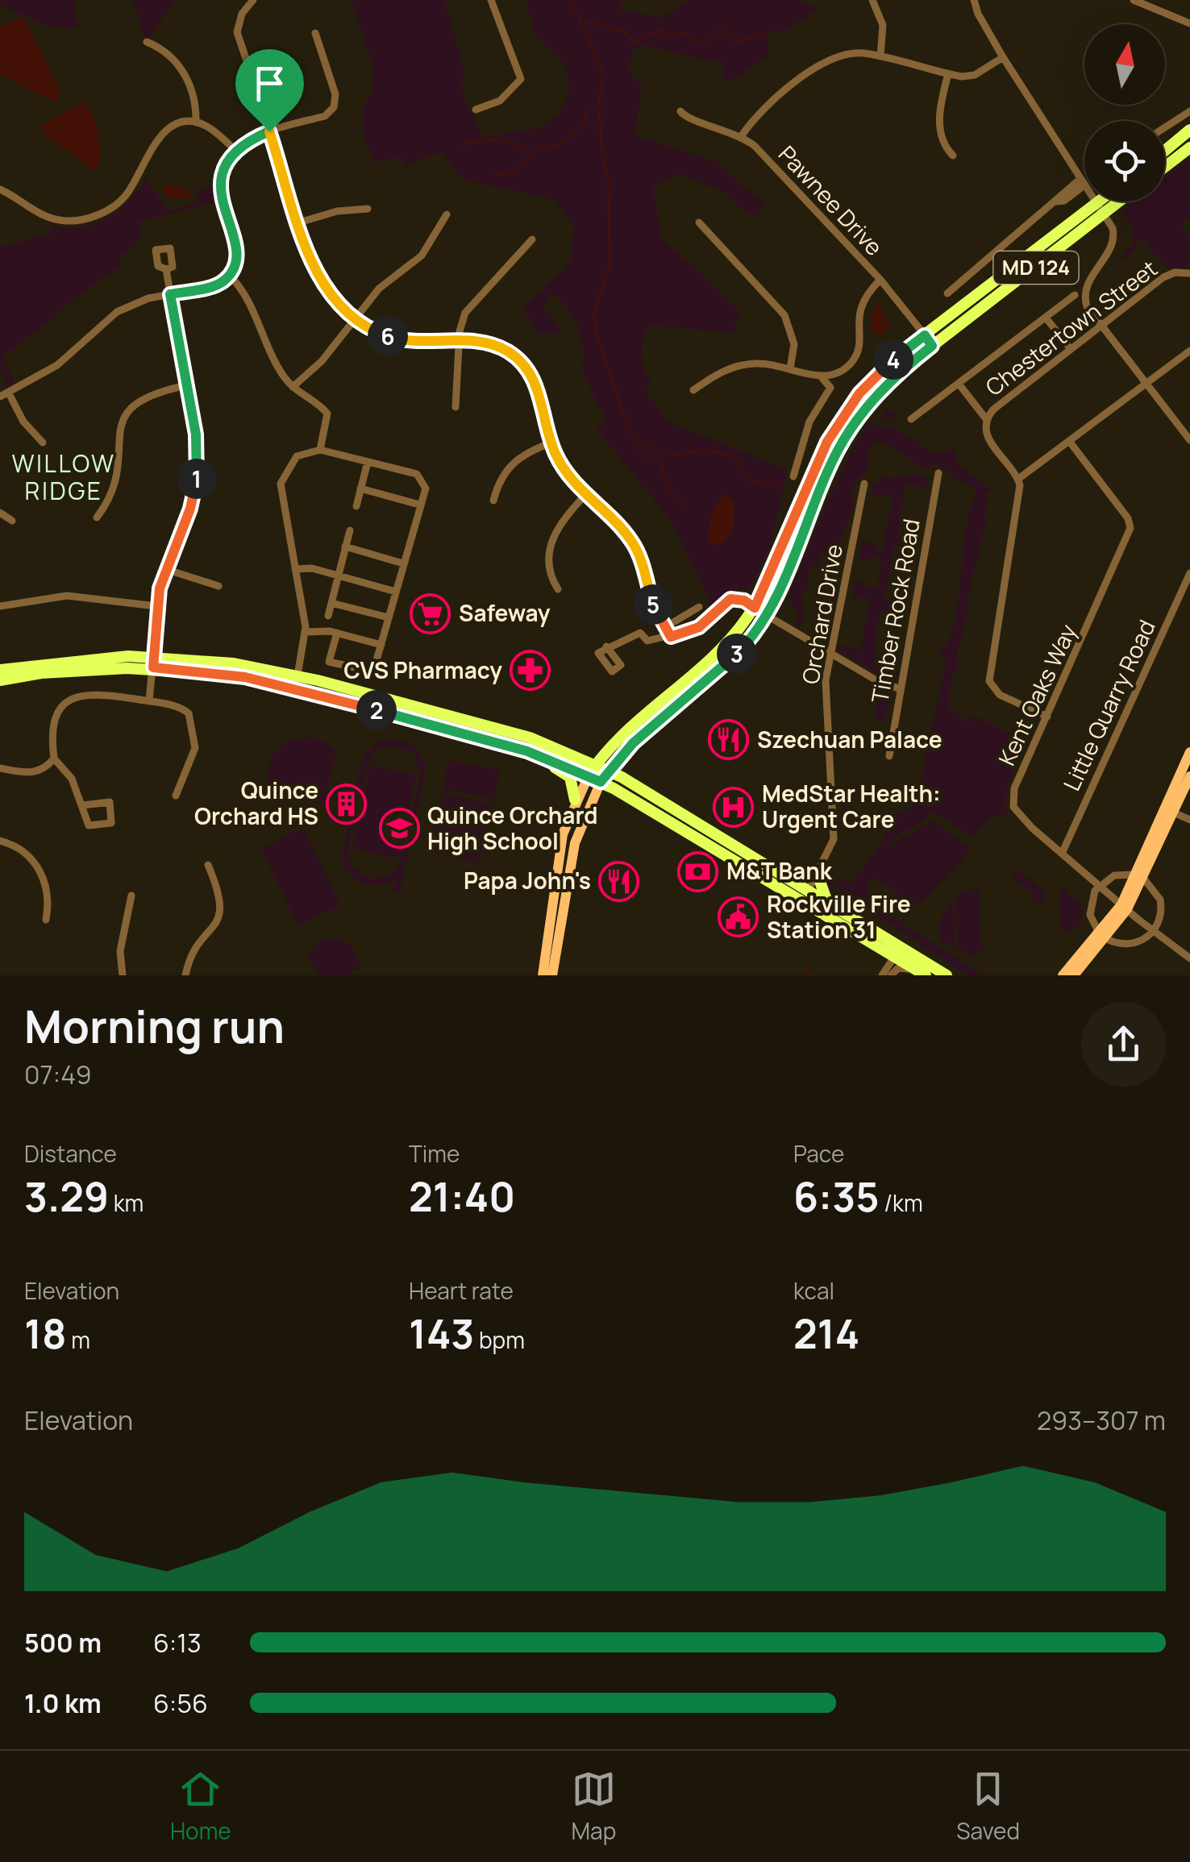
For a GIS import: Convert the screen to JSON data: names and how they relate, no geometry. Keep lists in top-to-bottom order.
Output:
{
  "streets": {
    "main road": ["MD 124"],
    "street": [
      "Pawnee Drive",
      "Chestertown Street",
      "Timber Rock Road",
      "Orchard Drive",
      "Kent Oaks Way",
      "Little Quarry Road"
    ]
  },
  "crossings": [
    ["Pawnee Drive", "MD 124"],
    ["Kent Oaks Way", "Little Quarry Road"]
  ],
  "districts": ["WILLOW RIDGE"],
  "places": {
    "supermarket": ["Safeway"],
    "pharmacy": ["CVS Pharmacy"],
    "restaurant": ["Szechuan Palace", "Papa John's"],
    "building": ["Quince Orchard HS"],
    "hospital": ["MedStar Health: Urgent Care"],
    "school or university": ["Quince Orchard High School"],
    "bank": ["M&T Bank"],
    "public building": ["Rockville Fire Station 31"]
  },
  "north": "top",
  "page": {
    "pins": [
      "6",
      "4",
      "1",
      "5",
      "3",
      "2"
    ],
    "heading": ["Morning run", "07:49"],
    "stats": [
      ["Distance", "3.29 km"],
      ["Time", "21:40"],
      ["Pace", "6:35 /km"],
      ["Elevation", "18 m"],
      ["Heart rate", "143 bpm"],
      ["kcal", "214"]
    ],
    "chart": ["Elevation", "293–307 m"],
    "list": [
      {
        "name": "500 m",
        "note": "6:13"
      },
      {
        "name": "1.0 km",
        "note": "6:56"
      }
    ],
    "tabs": ["Home", "Map", "Saved"]
  }
}
